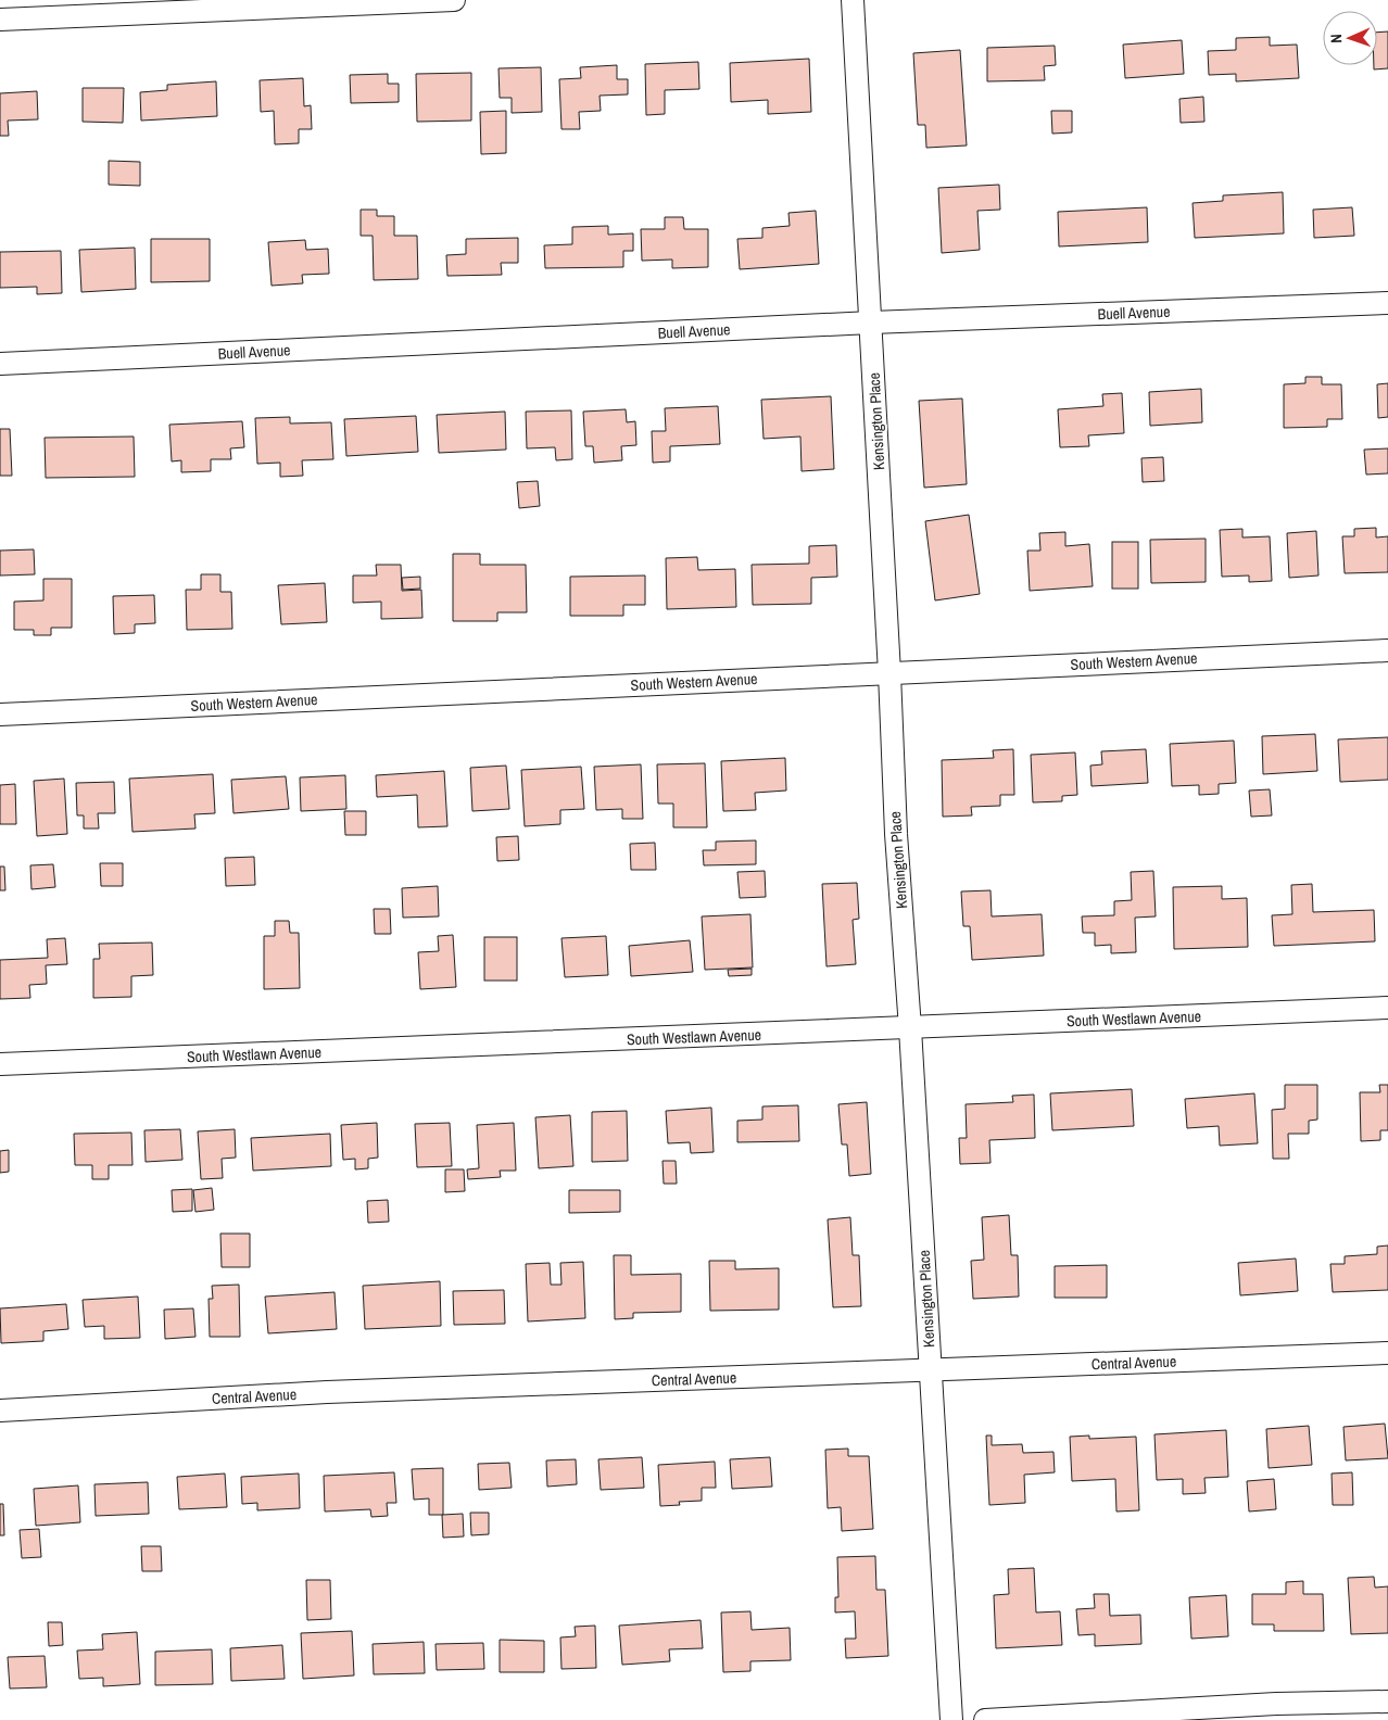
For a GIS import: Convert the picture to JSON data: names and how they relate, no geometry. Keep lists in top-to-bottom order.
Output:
{
  "streets": {
    "street": [
      "Buell Avenue",
      "Kensington Place",
      "South Western Avenue",
      "South Westlawn Avenue",
      "Central Avenue"
    ]
  },
  "crossings": [
    ["Buell Avenue", "Kensington Place"],
    ["Kensington Place", "South Western Avenue"],
    ["Kensington Place", "South Westlawn Avenue"],
    ["Kensington Place", "Central Avenue"]
  ],
  "north": "left"
}
